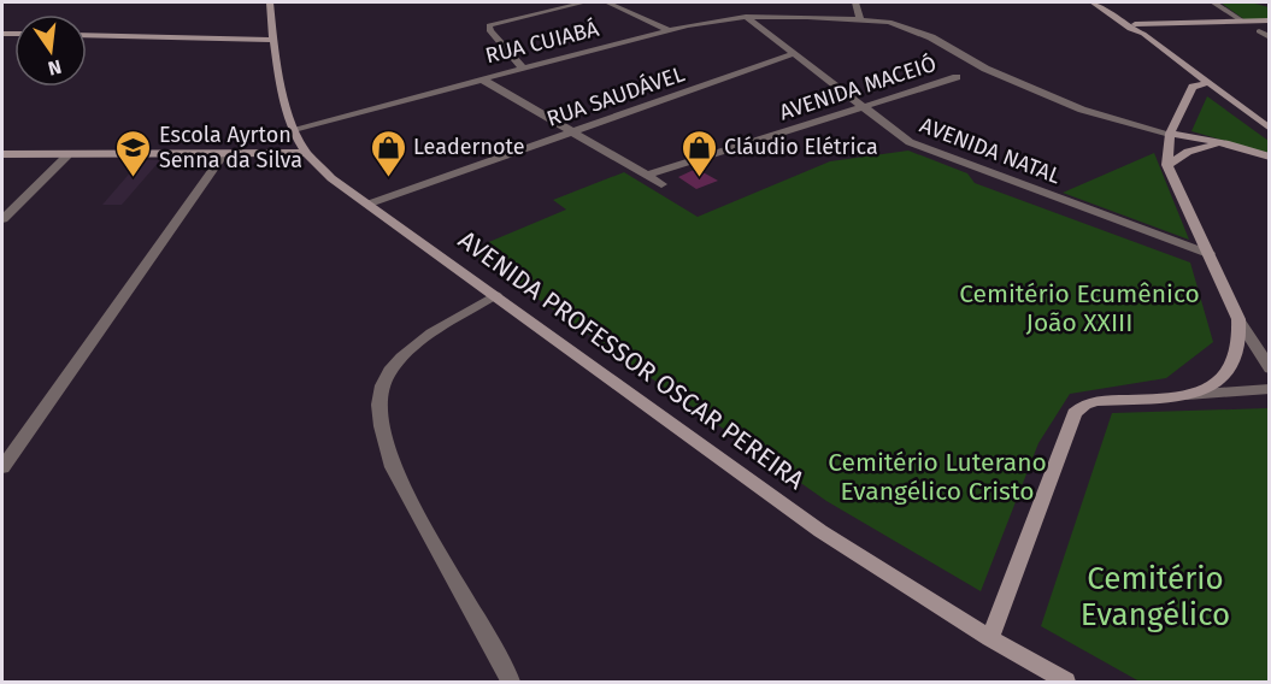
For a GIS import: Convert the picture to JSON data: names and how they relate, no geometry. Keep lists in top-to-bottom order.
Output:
{
  "streets": {
    "street": [
      "RUA CUIABÁ",
      "AVENIDA MACEIÓ",
      "RUA SAUDÁVEL",
      "AVENIDA NATAL",
      "AVENIDA PROFESSOR OSCAR PEREIRA"
    ]
  },
  "crossings": [
    ["RUA CUIABÁ", "AVENIDA NATAL"],
    ["RUA CUIABÁ", "AVENIDA PROFESSOR OSCAR PEREIRA"],
    ["AVENIDA MACEIÓ", "AVENIDA NATAL"],
    ["RUA SAUDÁVEL", "AVENIDA NATAL"],
    ["RUA SAUDÁVEL", "AVENIDA PROFESSOR OSCAR PEREIRA"]
  ],
  "parks": ["Cemitério Ecumênico João XXIII", "Cemitério Luterano Evangélico Cristo", "Cemitério Evangélico"],
  "places": {
    "school or university": ["Escola Ayrton Senna da Silva"],
    "shop": ["Leadernote", "Cláudio Elétrica"]
  },
  "north": "bottom"
}
